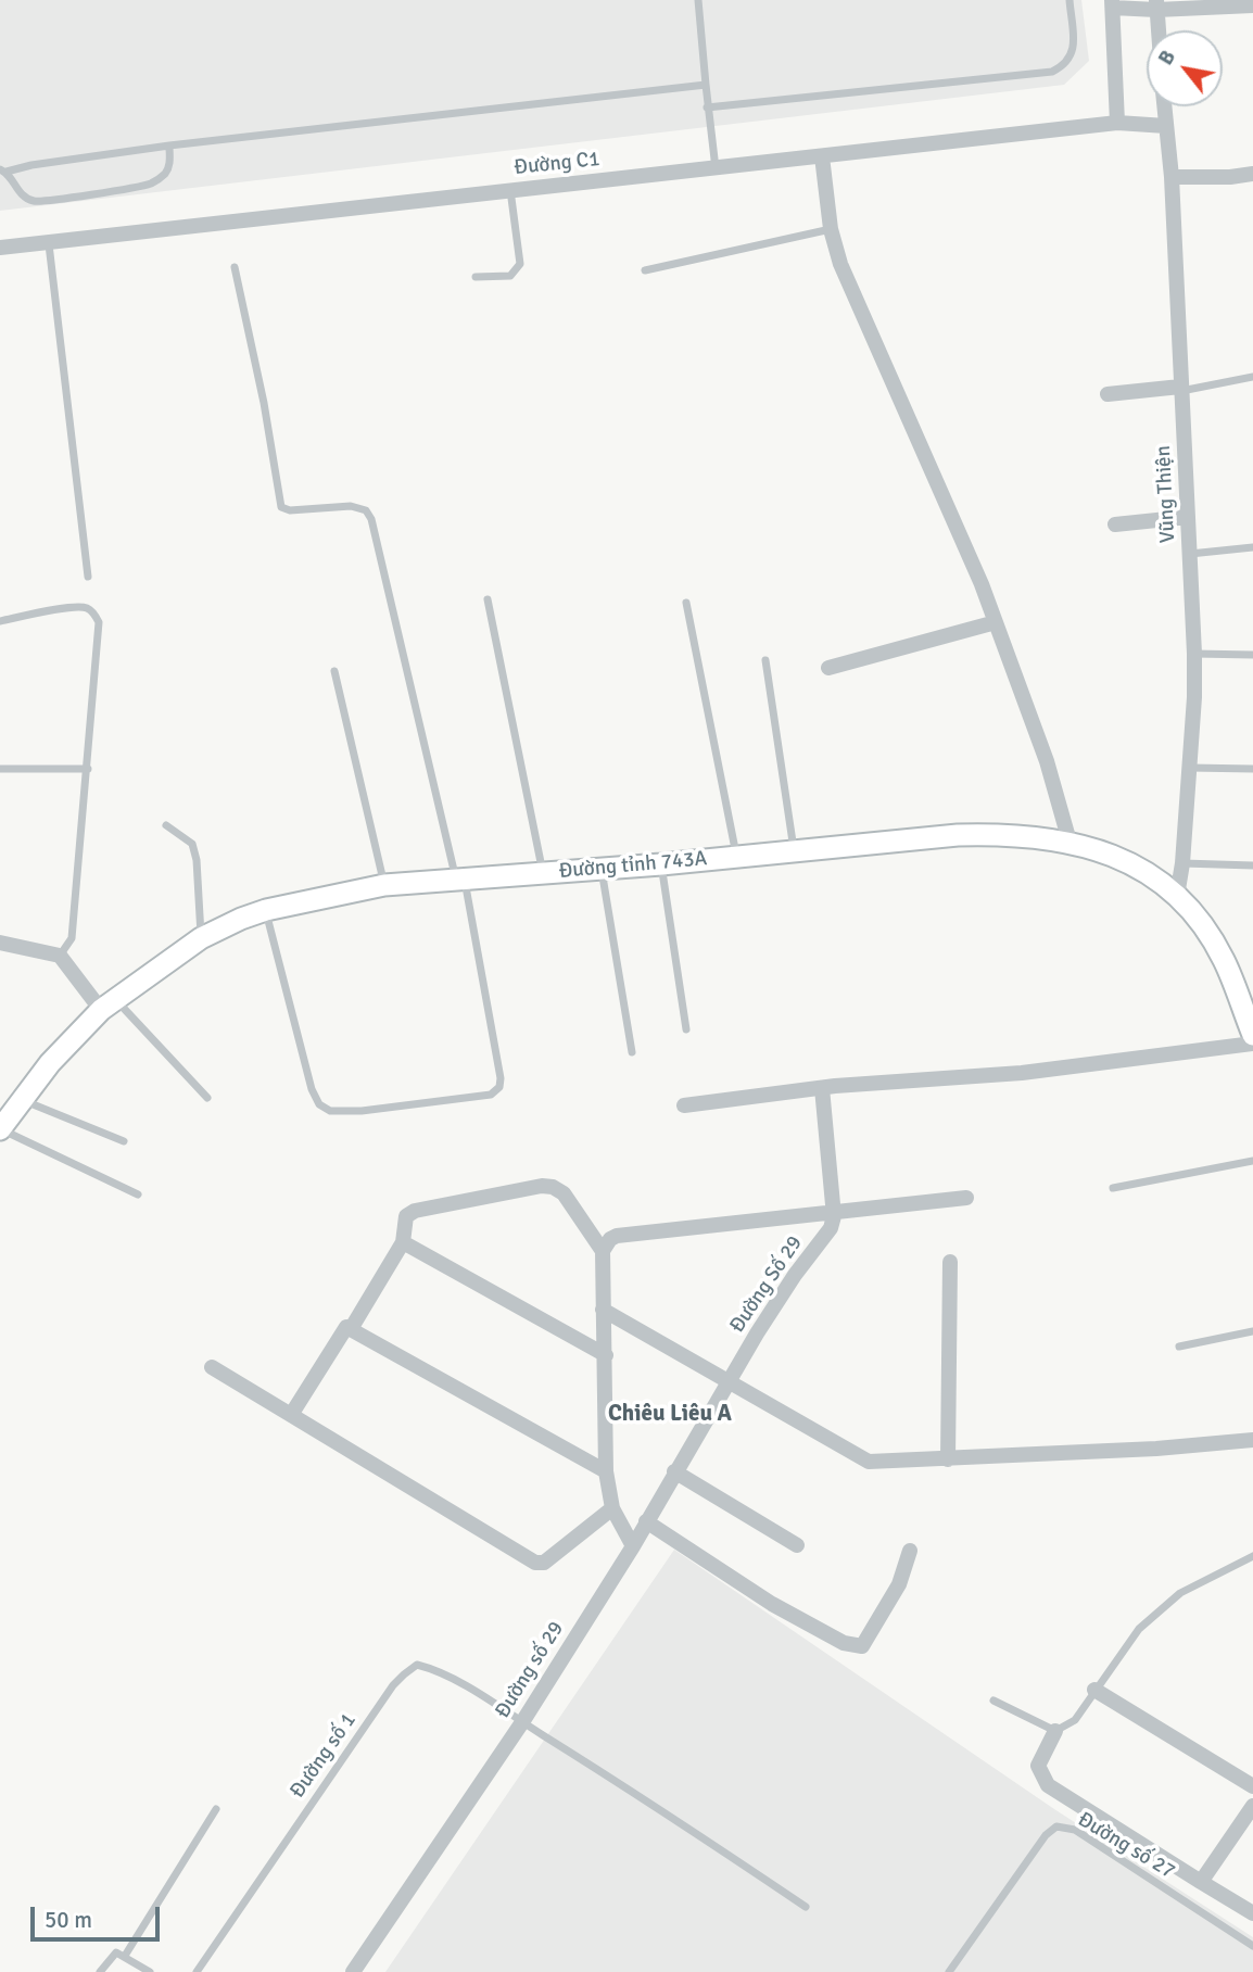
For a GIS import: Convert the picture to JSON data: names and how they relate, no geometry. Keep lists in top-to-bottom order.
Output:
{
  "streets": {
    "main road": ["Đường tỉnh 743A"],
    "street": [
      "Đường C1",
      "Vũng Thiện",
      "Đường Số 29",
      "Đường số 29"
    ],
    "lane": ["Đường số 1", "Đường số 27"]
  },
  "crossings": [
    ["Đường C1", "Vũng Thiện"],
    ["Vũng Thiện", "Đường tỉnh 743A"],
    ["Đường Số 29", "Đường số 29"],
    ["Đường số 29", "Đường số 1"]
  ],
  "districts": ["Chiêu Liêu A"],
  "scale_bar": "50 m",
  "north": "top left"
}
